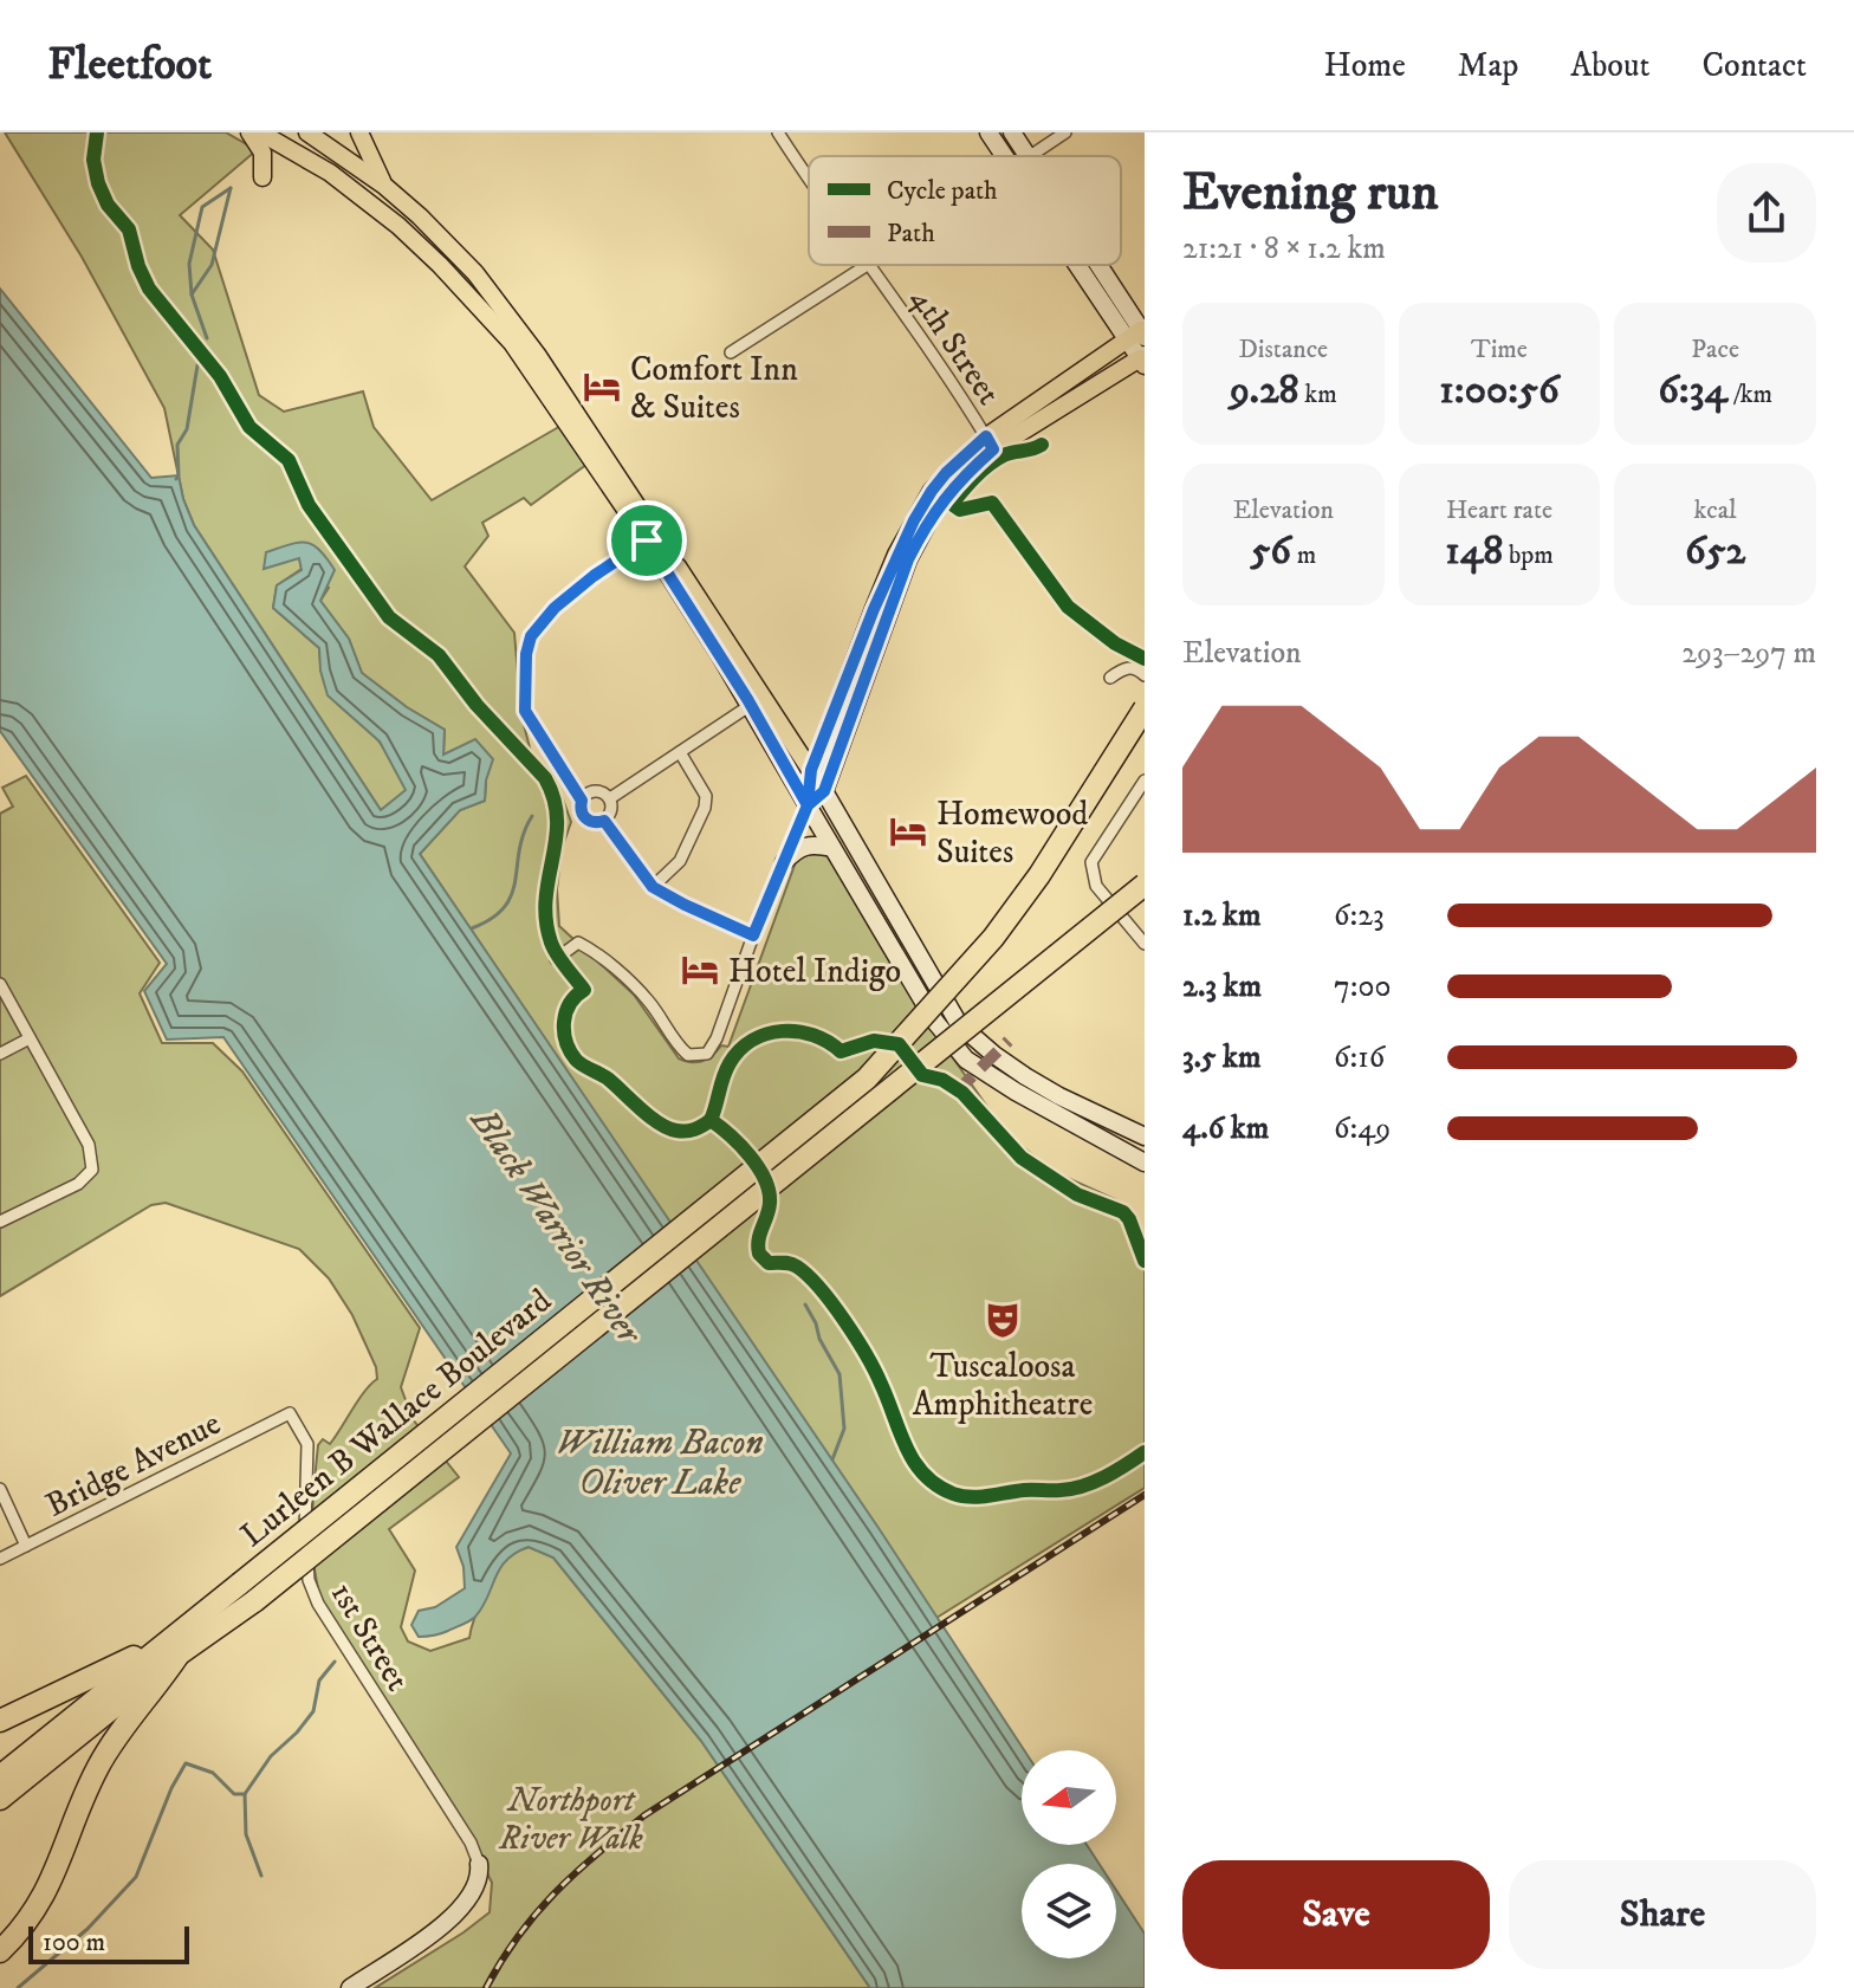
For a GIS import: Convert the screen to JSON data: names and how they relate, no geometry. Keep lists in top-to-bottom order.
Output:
{
  "streets": {
    "highway": ["Lurleen B Wallace Boulevard"],
    "street": ["4th Street", "Bridge Avenue", "1st Street"]
  },
  "crossings": [
    ["Bridge Avenue", "1st Street"]
  ],
  "water": ["Black Warrior River", "William Bacon Oliver Lake"],
  "parks": ["Northport River Walk"],
  "places": {
    "hotel": ["Comfort Inn & Suites", "Homewood Suites", "Hotel Indigo"],
    "theatre": ["Tuscaloosa Amphitheatre"]
  },
  "legend": ["Cycle path", "Path"],
  "scale_bar": "100 m",
  "north": "left",
  "page": {
    "header": "Fleetfoot",
    "nav": [
      "Home",
      "Map",
      "About",
      "Contact"
    ],
    "heading": ["Evening run", "21:21 · 8 × 1.2 km"],
    "stats": [
      ["Distance", "9.28 km"],
      ["Time", "1:00:56"],
      ["Pace", "6:34 /km"],
      ["Elevation", "56 m"],
      ["Heart rate", "148 bpm"],
      ["kcal", "652"]
    ],
    "chart": ["Elevation", "293–297 m"],
    "list": [
      {
        "name": "1.2 km",
        "note": "6:23"
      },
      {
        "name": "2.3 km",
        "note": "7:00"
      },
      {
        "name": "3.5 km",
        "note": "6:16"
      },
      {
        "name": "4.6 km",
        "note": "6:49"
      }
    ],
    "buttons": ["Save", "Share"],
    "scale": "100 m"
  }
}
